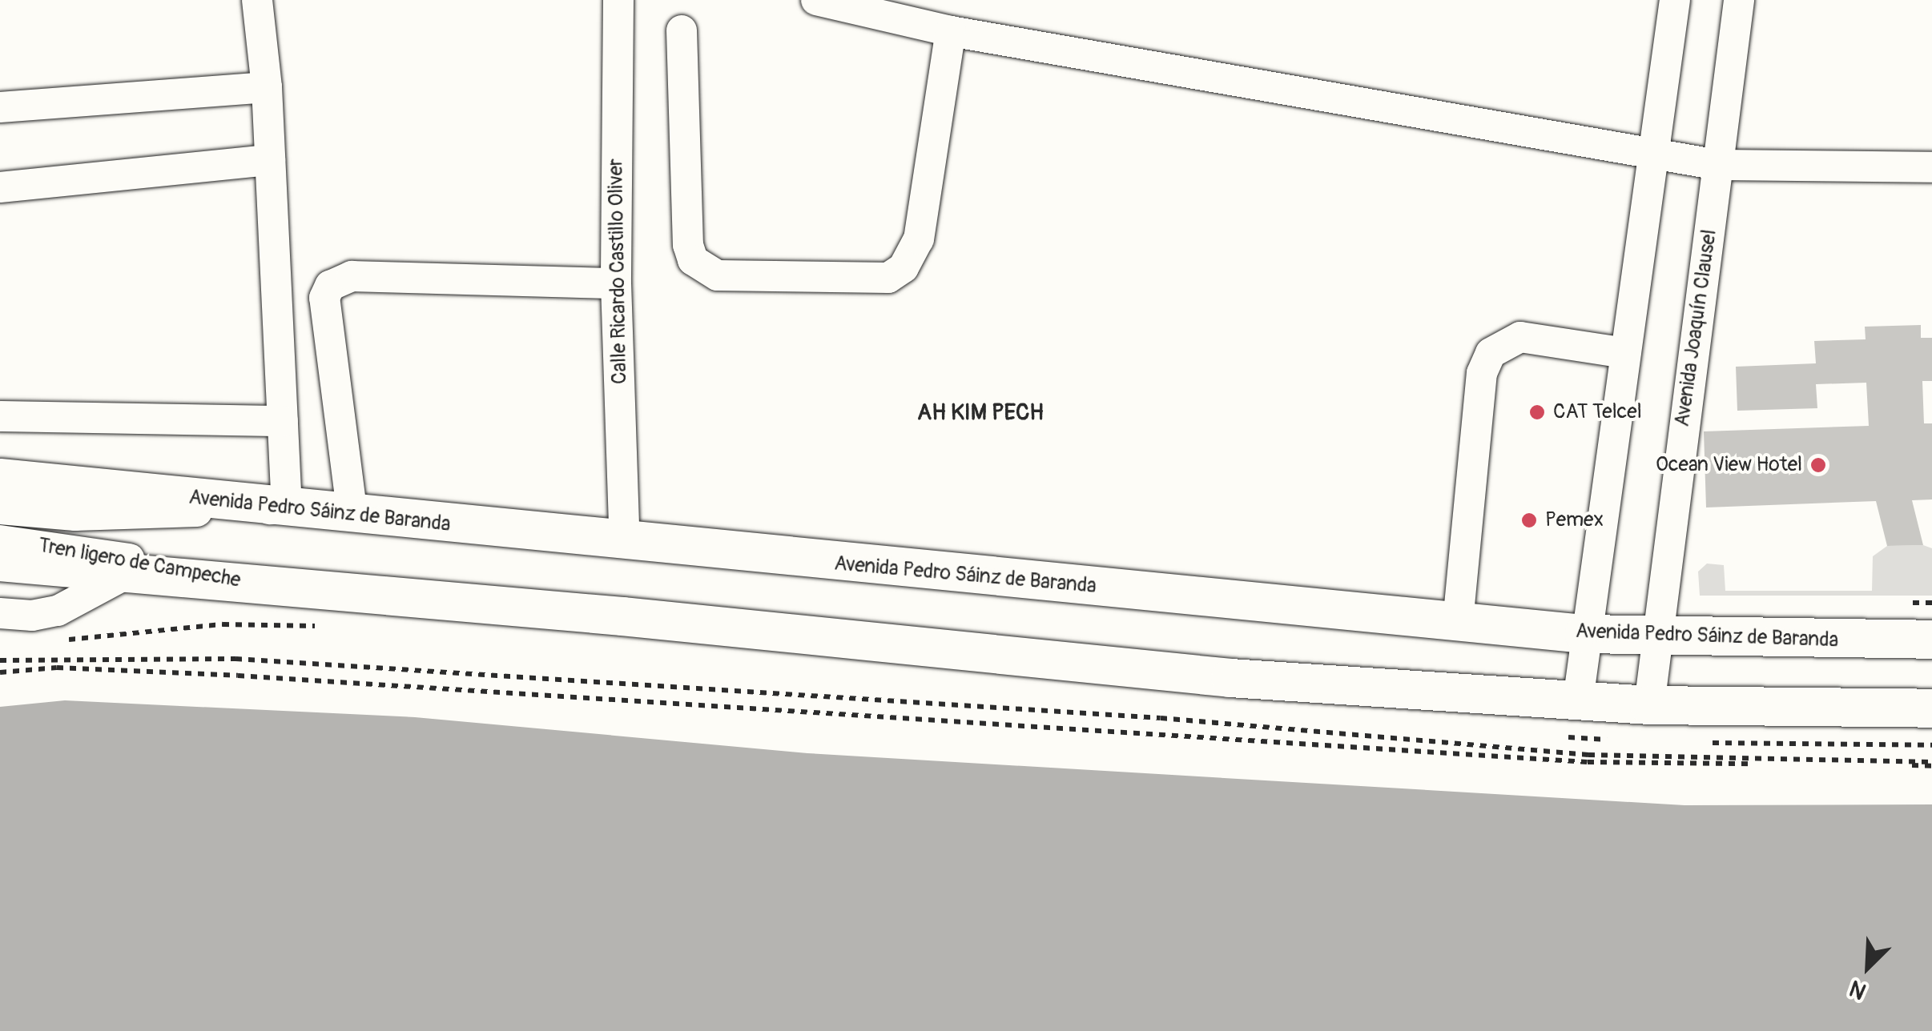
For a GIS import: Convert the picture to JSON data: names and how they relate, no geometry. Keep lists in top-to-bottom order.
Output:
{
  "streets": {
    "main road": ["Avenida Pedro Sáinz de Baranda"],
    "street": ["Calle Ricardo Castillo Oliver", "Avenida Joaquín Clausel", "Tren ligero de Campeche"]
  },
  "crossings": [
    ["Calle Ricardo Castillo Oliver", "Avenida Pedro Sáinz de Baranda"],
    ["Avenida Joaquín Clausel", "Avenida Pedro Sáinz de Baranda"],
    ["Avenida Pedro Sáinz de Baranda", "Tren ligero de Campeche"]
  ],
  "districts": ["AH KIM PECH"],
  "places": ["CAT Telcel", "Ocean View Hotel", "Pemex"],
  "north": "bottom left"
}
